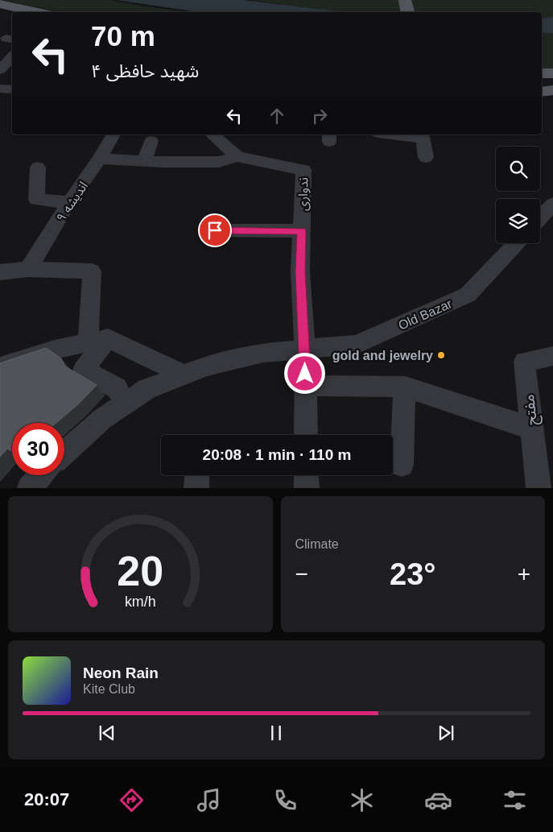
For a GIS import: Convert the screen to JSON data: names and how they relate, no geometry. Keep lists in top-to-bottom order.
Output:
{
  "streets": {
    "street": [
      "ندواری",
      "اندیشه ۹",
      "Old Bazar",
      "مفتح"
    ]
  },
  "crossings": [
    ["ندواری", "Old Bazar"]
  ],
  "places": ["gold and jewelry"],
  "page": {
    "turn": ["70 m", "شهید حافظی ۴"],
    "limit": "30",
    "trip": "20:08 · 1 min · 110 m",
    "tile": "Climate",
    "heat": ["−", "23°", "+"],
    "song": ["Neon Rain", "Kite Club"],
    "tabs": "20:07",
    "gauge": ["20", "km/h"]
  }
}
